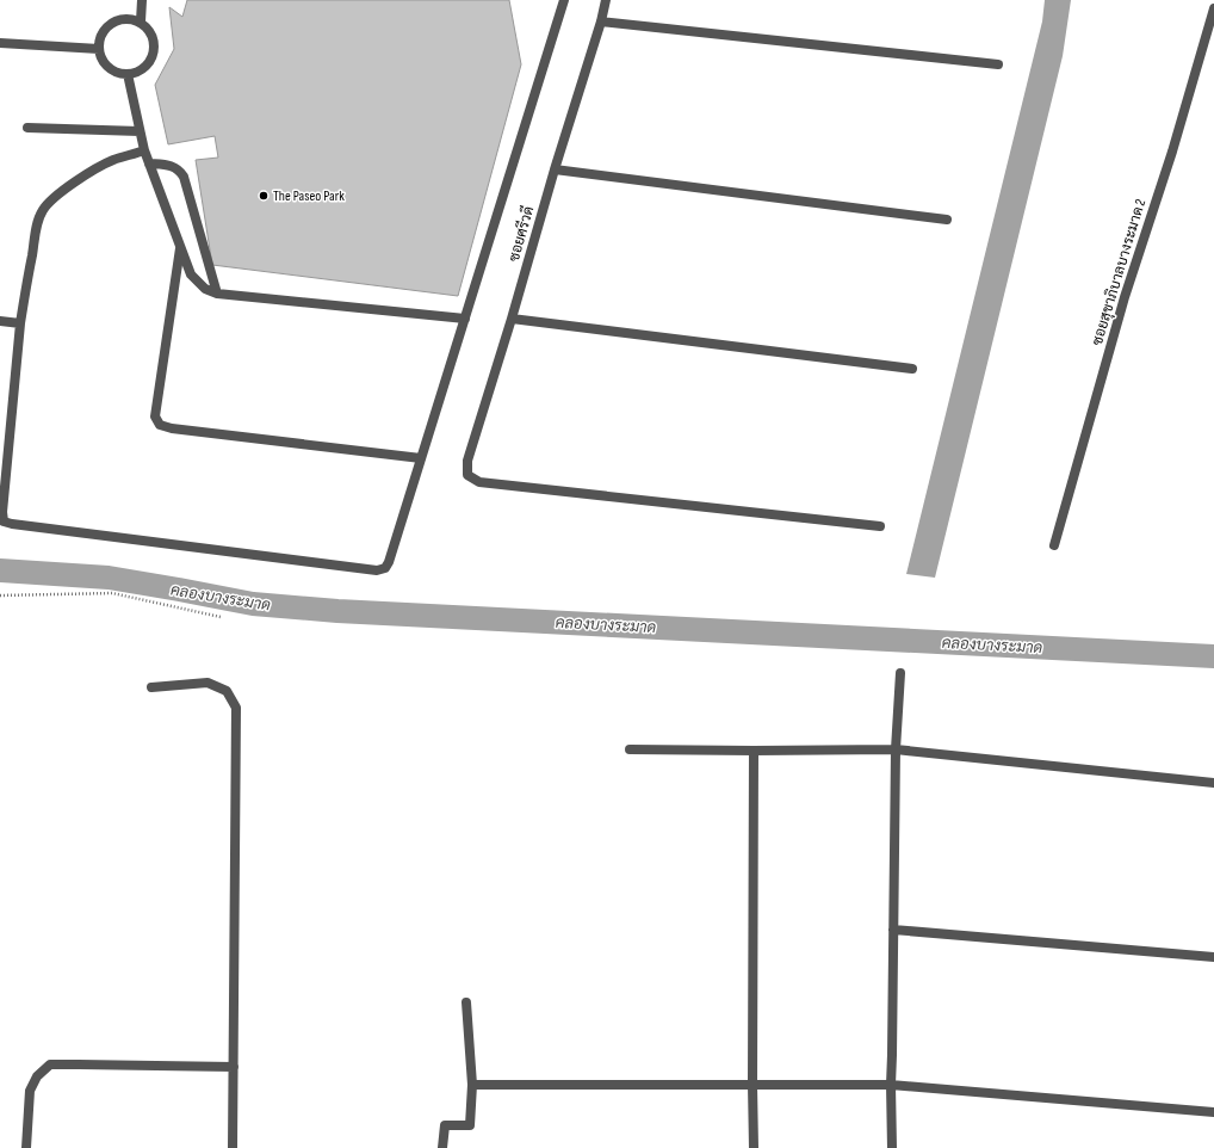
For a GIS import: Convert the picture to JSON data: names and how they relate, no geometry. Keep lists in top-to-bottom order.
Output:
{
  "streets": {
    "street": ["ซอยศรีวดี", "ซอยสุขาภิบาลบางระมาด 2"]
  },
  "water": ["คลองบางระมาด"],
  "places": ["The Paseo Park"]
}
